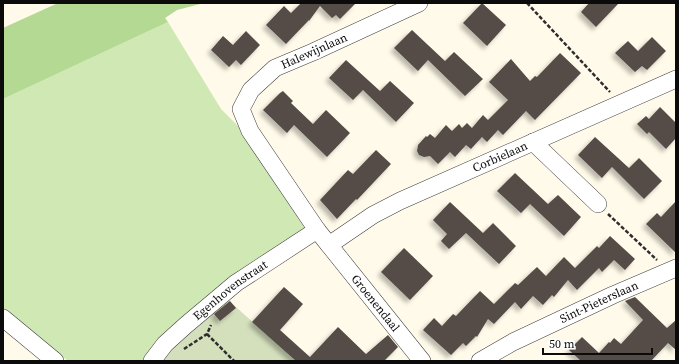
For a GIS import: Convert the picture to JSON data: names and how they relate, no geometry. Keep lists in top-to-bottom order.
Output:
{
  "streets": {
    "street": [
      "Halewijnlaan",
      "Corbielaan",
      "Egenhovenstraat",
      "Sint-Pieterslaan",
      "Groenendaal"
    ]
  },
  "crossings": [
    ["Halewijnlaan", "Corbielaan"],
    ["Halewijnlaan", "Egenhovenstraat"],
    ["Halewijnlaan", "Groenendaal"],
    ["Corbielaan", "Groenendaal"]
  ],
  "scale_bar": "50 m"
}
